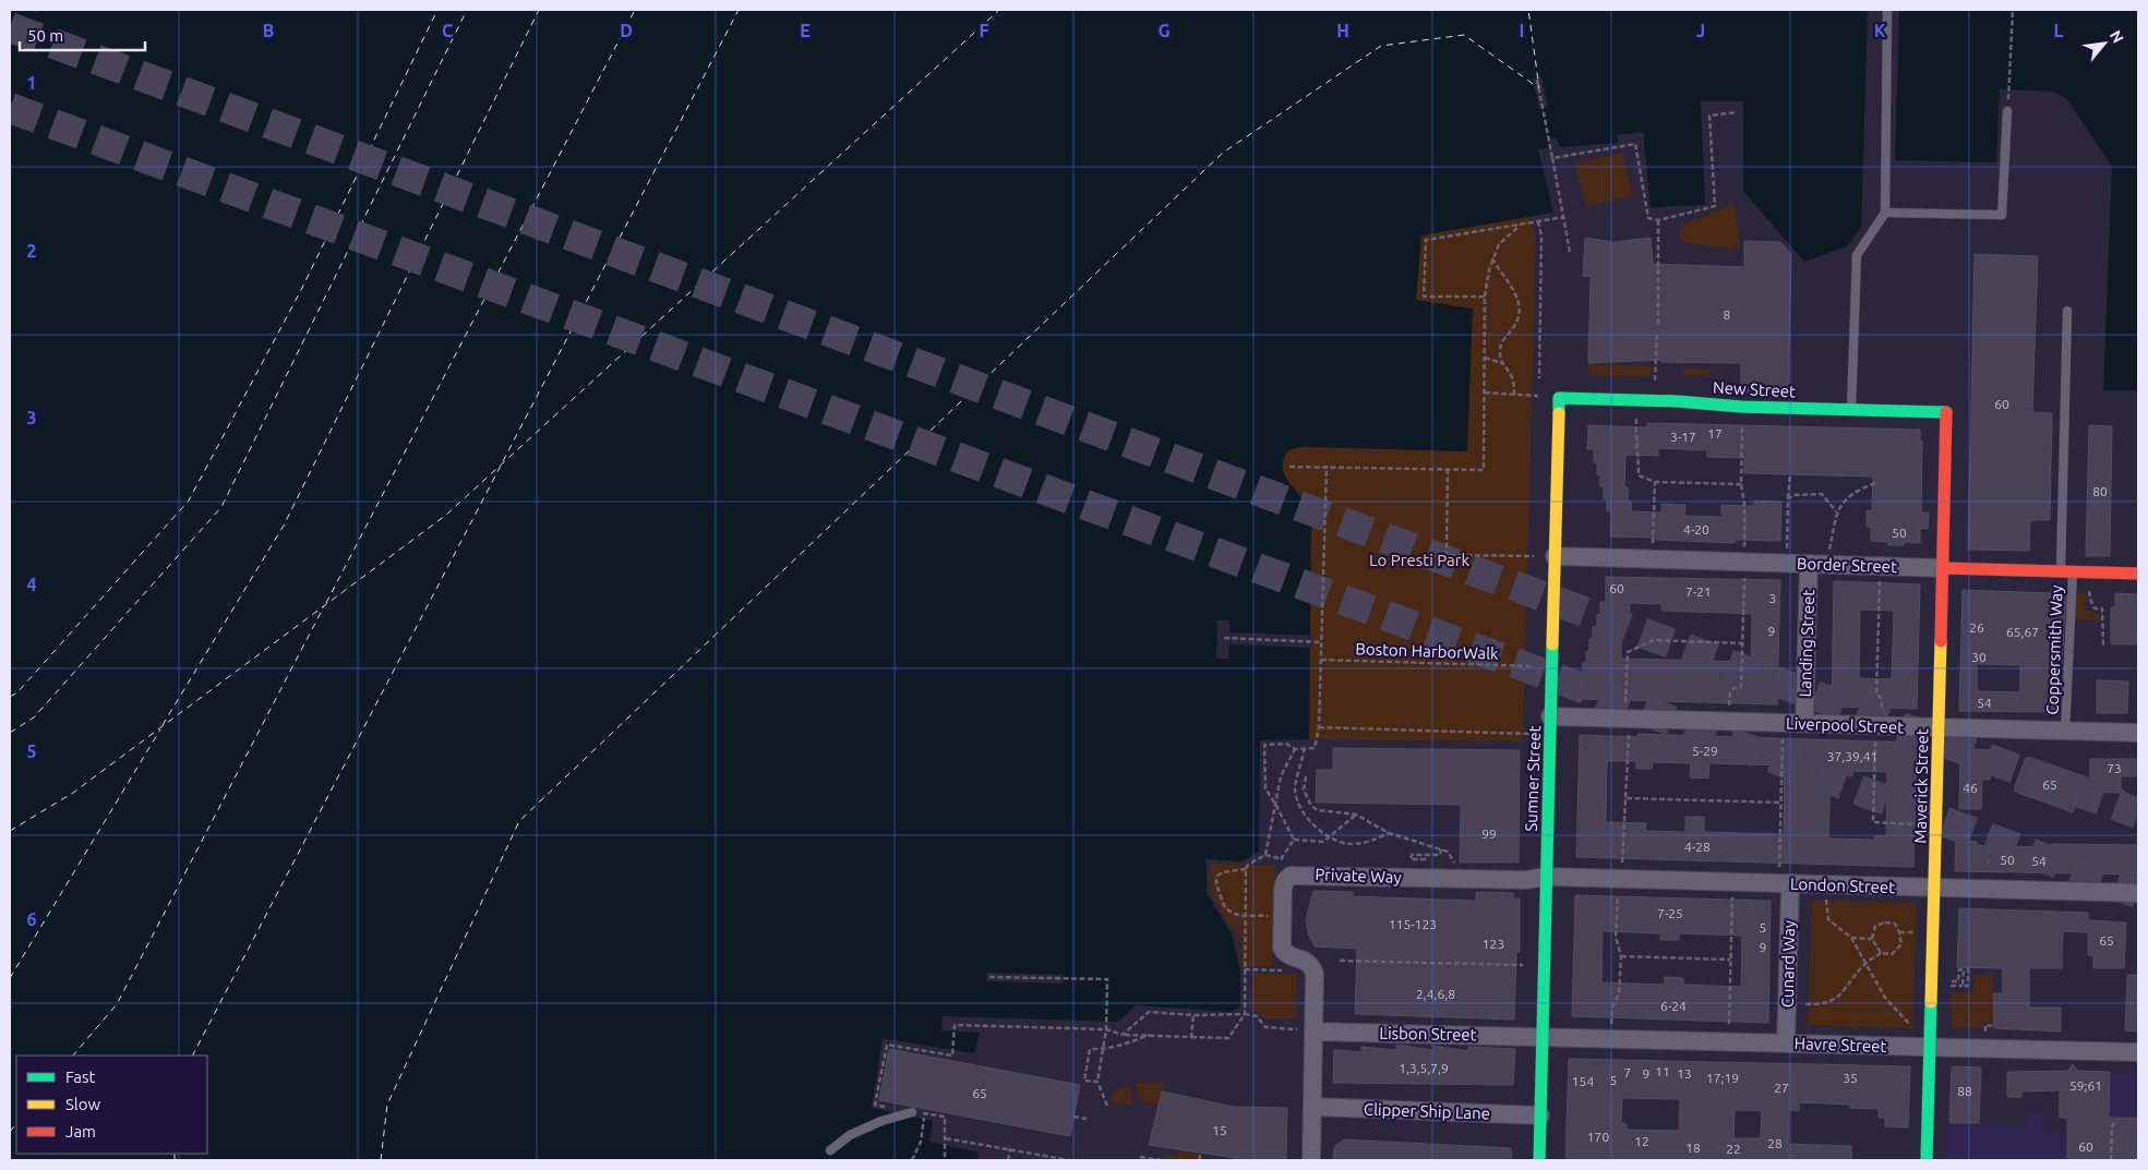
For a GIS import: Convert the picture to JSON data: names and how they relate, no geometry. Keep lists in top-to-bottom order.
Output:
{
  "streets": {
    "street": [
      "New Street",
      "Border Street",
      "Landing Street",
      "Liverpool Street",
      "Sumner Street",
      "Maverick Street",
      "Private Way",
      "London Street",
      "Cunard Way",
      "Lisbon Street",
      "Havre Street",
      "Clipper Ship Lane"
    ],
    "lane": ["Coppersmith Way"],
    "path": ["Boston HarborWalk"]
  },
  "crossings": [
    ["New Street", "Sumner Street"],
    ["New Street", "Maverick Street"],
    ["Border Street", "Landing Street"],
    ["Border Street", "Coppersmith Way"],
    ["Border Street", "Sumner Street"],
    ["Border Street", "Maverick Street"],
    ["Landing Street", "Liverpool Street"],
    ["Coppersmith Way", "Liverpool Street"],
    ["Liverpool Street", "Sumner Street"],
    ["Liverpool Street", "Maverick Street"],
    ["Sumner Street", "Private Way"],
    ["Sumner Street", "London Street"],
    ["Sumner Street", "Lisbon Street"],
    ["Sumner Street", "Havre Street"],
    ["Sumner Street", "Clipper Ship Lane"],
    ["Maverick Street", "London Street"],
    ["Maverick Street", "Havre Street"],
    ["Private Way", "London Street"],
    ["Private Way", "Lisbon Street"],
    ["London Street", "Cunard Way"],
    ["Cunard Way", "Havre Street"],
    ["Lisbon Street", "Havre Street"]
  ],
  "parks": ["Lo Presti Park"],
  "house_numbers": [
    "8",
    "60",
    "17",
    "3-17",
    "80",
    "4-20",
    "50",
    "60",
    "7-21",
    "3",
    "26",
    "9",
    "65,67",
    "30",
    "54",
    "5-29",
    "37,39,41",
    "73",
    "65",
    "46",
    "99",
    "4-28",
    "50",
    "54",
    "7-25",
    "115-123",
    "5",
    "65",
    "123",
    "9",
    "2,4,6,8",
    "6-24",
    "1,3,5,7,9",
    "11",
    "7",
    "9",
    "13",
    "17;19",
    "35",
    "5",
    "154",
    "59;61",
    "27",
    "88",
    "65",
    "15",
    "170",
    "12",
    "28",
    "60",
    "18",
    "22"
  ],
  "legend": ["Fast", "Slow", "Jam"],
  "scale_bar": "50 m",
  "north": "top right",
  "grid": {
    "columns": [
      "B",
      "C",
      "D",
      "E",
      "F",
      "G",
      "H",
      "I",
      "J",
      "K",
      "L"
    ],
    "rows": [
      "1",
      "2",
      "3",
      "4",
      "5",
      "6"
    ]
  }
}
